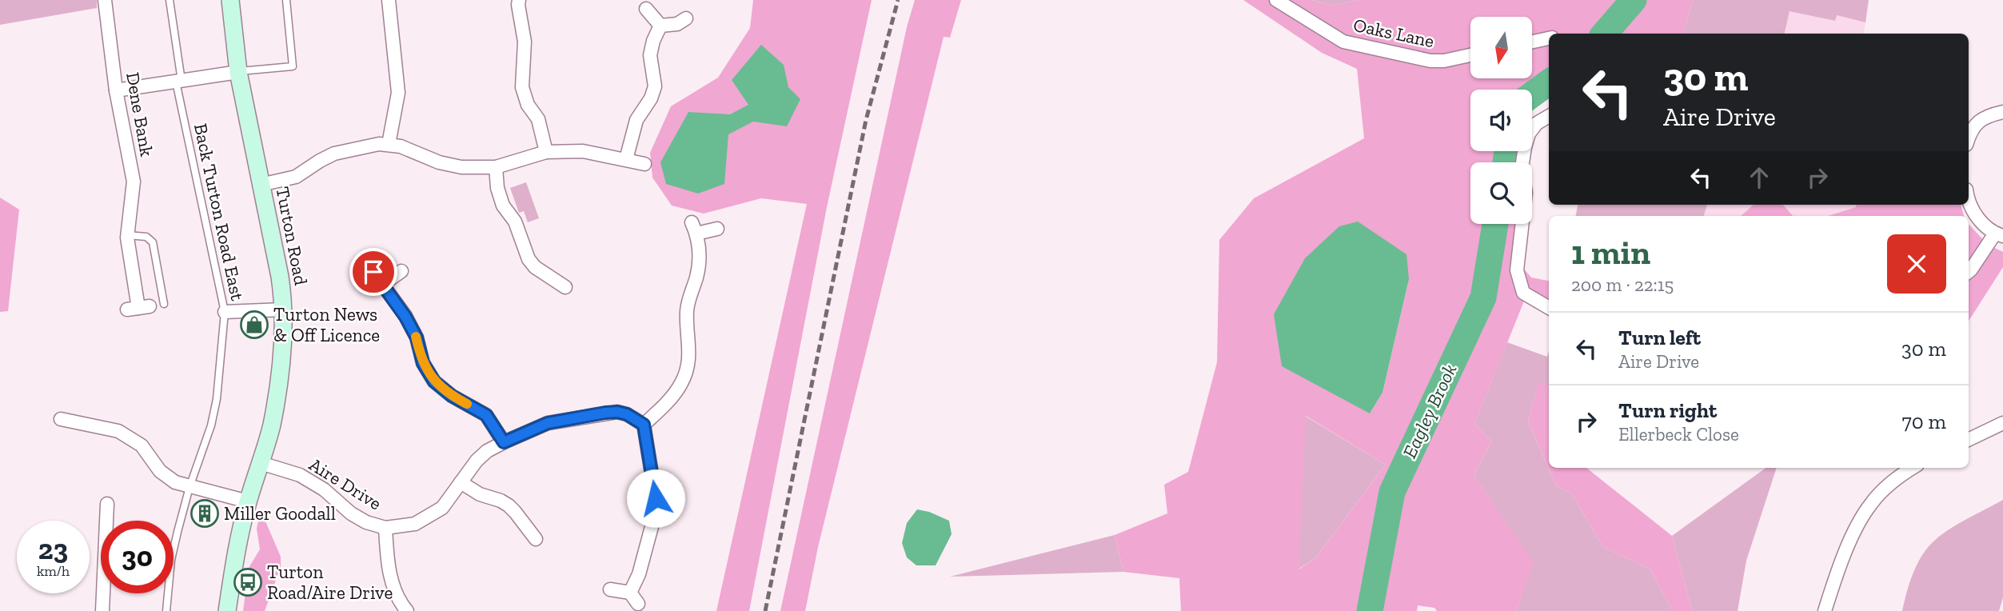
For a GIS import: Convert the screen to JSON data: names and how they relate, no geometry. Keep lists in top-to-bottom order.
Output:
{
  "streets": {
    "main road": ["Turton Road"],
    "street": ["Oaks Lane", "Dene Bank", "Aire Drive"],
    "lane": ["Back Turton Road East"]
  },
  "crossings": [
    ["Turton Road", "Aire Drive"]
  ],
  "water": ["Eagley Brook"],
  "places": {
    "shop": ["Turton News & Off Licence"],
    "building": ["Miller Goodall"],
    "bus stop": ["Turton Road/Aire Drive"]
  },
  "north": "bottom",
  "page": {
    "turn": ["30 m", "Aire Drive"],
    "heading": ["1 min", "200 m · 22:15"],
    "list": [
      {
        "name": "Turn left",
        "note": "Aire Drive",
        "value": "30 m"
      },
      {
        "name": "Turn right",
        "note": "Ellerbeck Close",
        "value": "70 m"
      }
    ],
    "speed": "23 km/h",
    "limit": "30"
  }
}
